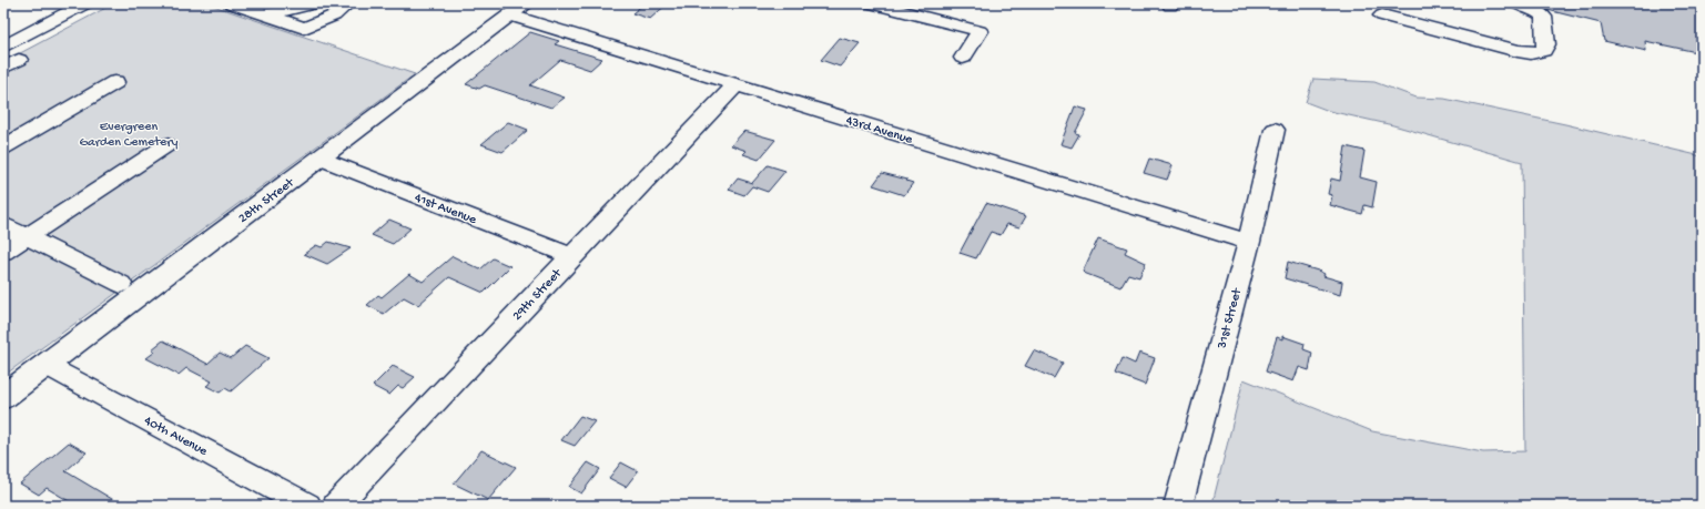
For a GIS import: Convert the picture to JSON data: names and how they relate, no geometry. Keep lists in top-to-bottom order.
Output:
{
  "streets": {
    "main road": ["28th Street"],
    "street": [
      "43rd Avenue",
      "41st Avenue",
      "29th Street",
      "31st Street",
      "40th Avenue"
    ]
  },
  "crossings": [
    ["43rd Avenue", "28th Street"],
    ["43rd Avenue", "29th Street"],
    ["43rd Avenue", "31st Street"],
    ["28th Street", "41st Avenue"],
    ["28th Street", "40th Avenue"],
    ["41st Avenue", "29th Street"]
  ],
  "parks": ["Evergreen Garden Cemetery"]
}
